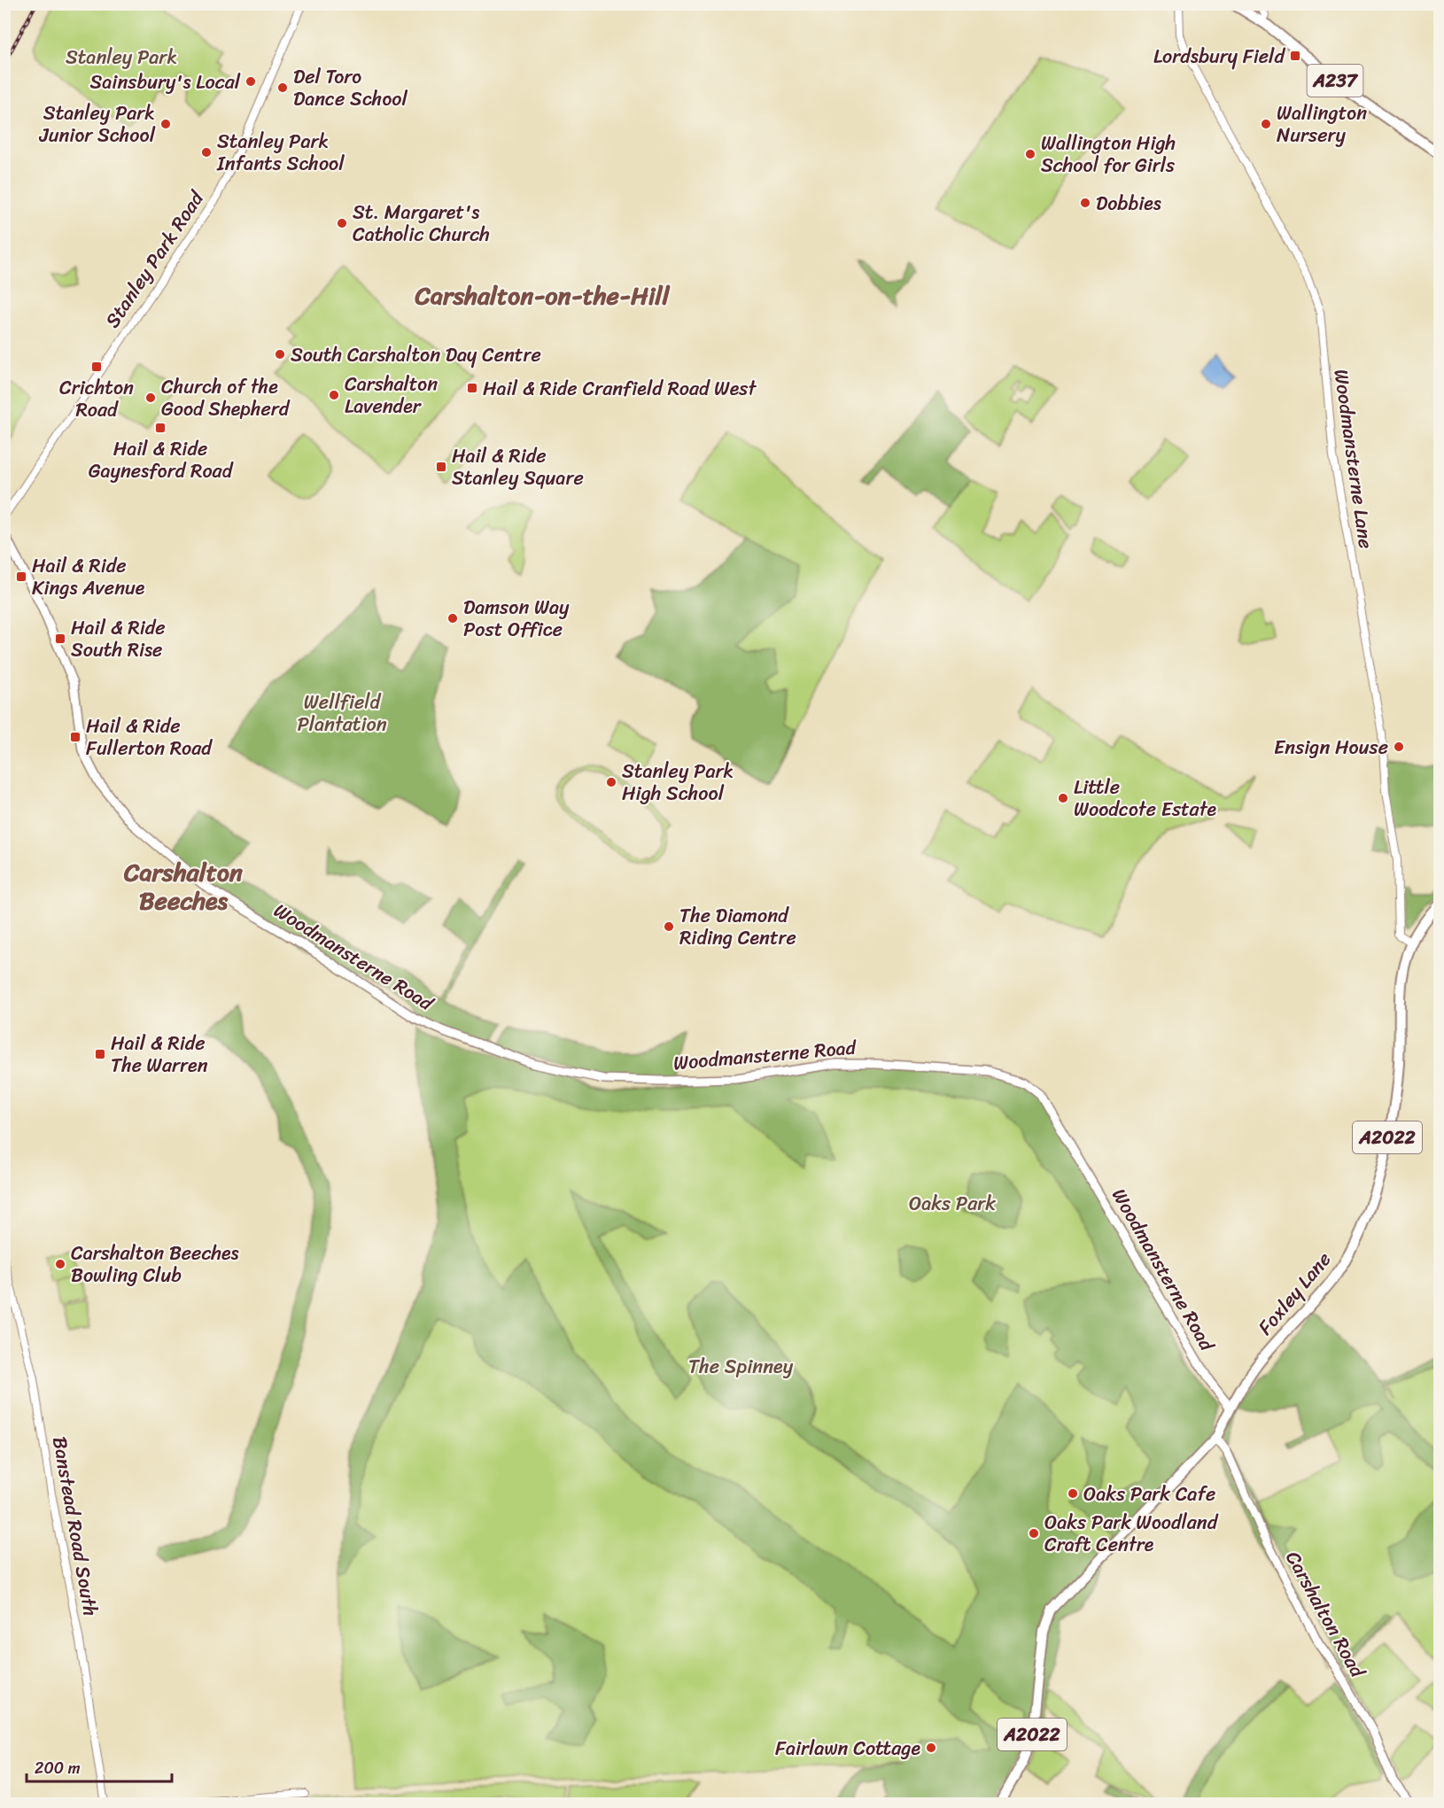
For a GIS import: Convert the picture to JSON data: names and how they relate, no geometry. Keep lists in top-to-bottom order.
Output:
{
  "streets": {
    "main road": [
      "A237",
      "Woodmansterne Road",
      "A2022",
      "Foxley Lane",
      "Carshalton Road"
    ],
    "street": ["Stanley Park Road", "Woodmansterne Lane", "Banstead Road South"]
  },
  "crossings": [
    ["Woodmansterne Lane", "A2022"],
    ["Woodmansterne Lane", "Foxley Lane"],
    ["Woodmansterne Road", "Foxley Lane"],
    ["A2022", "Foxley Lane"],
    ["A2022", "Carshalton Road"],
    ["Foxley Lane", "Carshalton Road"]
  ],
  "districts": ["Carshalton-on-the-Hill", "Carshalton Beeches"],
  "parks": [
    "Stanley Park",
    "Wellfield Plantation",
    "Oaks Park",
    "The Spinney"
  ],
  "places": {
    "transit": [
      "Lordsbury Field",
      "Crichton Road",
      "Hail & Ride Cranfield Road West",
      "Hail & Ride Gaynesford Road",
      "Hail & Ride Stanley Square",
      "Hail & Ride Kings Avenue",
      "Hail & Ride South Rise",
      "Hail & Ride Fullerton Road",
      "Hail & Ride The Warren"
    ],
    "other": [
      "Sainsbury's Local",
      "Del Toro Dance School",
      "Stanley Park Junior School",
      "Wallington Nursery",
      "Stanley Park Infants School",
      "Wallington High School for Girls",
      "Dobbies",
      "St. Margaret's Catholic Church",
      "South Carshalton Day Centre",
      "Carshalton Lavender",
      "Church of the Good Shepherd",
      "Damson Way Post Office",
      "Ensign House",
      "Stanley Park High School",
      "Little Woodcote Estate",
      "The Diamond Riding Centre",
      "Carshalton Beeches Bowling Club",
      "Oaks Park Cafe",
      "Oaks Park Woodland Craft Centre",
      "Fairlawn Cottage"
    ]
  },
  "scale_bar": "200 m"
}
